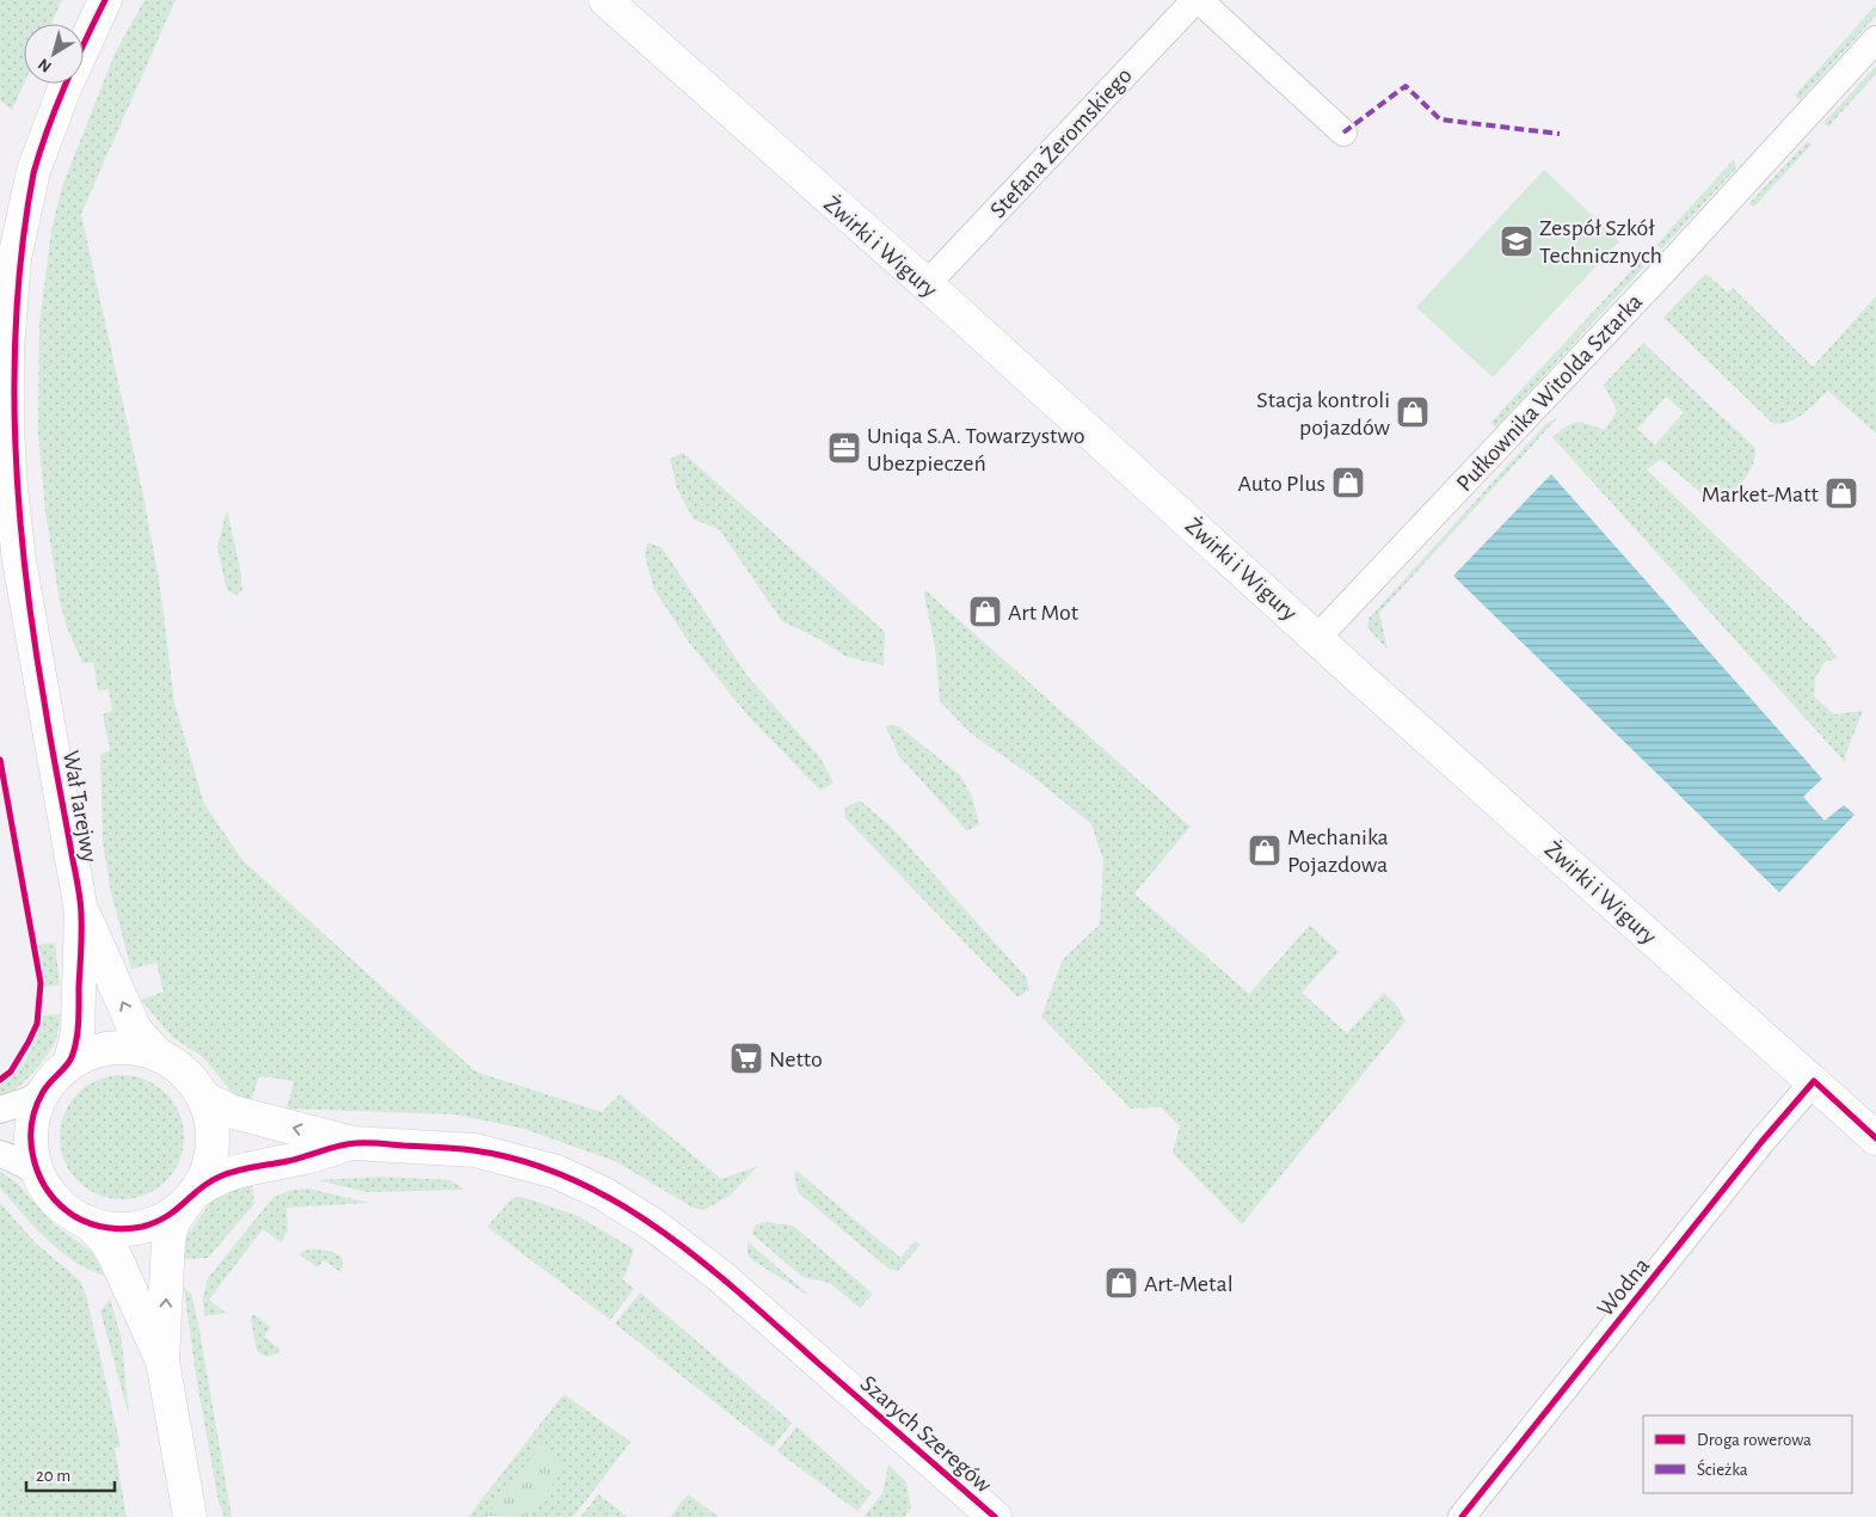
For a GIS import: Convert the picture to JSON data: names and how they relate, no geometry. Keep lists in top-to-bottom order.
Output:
{
  "streets": {
    "street": [
      "Stefana Żeromskiego",
      "Żwirki i Wigury",
      "Pułkownika Witolda Sztarka",
      "Wał Tarejwy",
      "Wodna",
      "Szarych Szeregów"
    ]
  },
  "crossings": [
    ["Stefana Żeromskiego", "Żwirki i Wigury"],
    ["Żwirki i Wigury", "Pułkownika Witolda Sztarka"],
    ["Żwirki i Wigury", "Wodna"]
  ],
  "places": {
    "school or university": ["Zespół Szkół Technicznych"],
    "shop": [
      "Stacja kontroli pojazdów",
      "Auto Plus",
      "Market-Matt",
      "Art Mot",
      "Mechanika Pojazdowa",
      "Art-Metal"
    ],
    "office": ["Uniqa S.A. Towarzystwo Ubezpieczeń"],
    "supermarket": ["Netto"]
  },
  "legend": ["Droga rowerowa", "Ścieżka"],
  "scale_bar": "20 m",
  "north": "bottom left"
}
